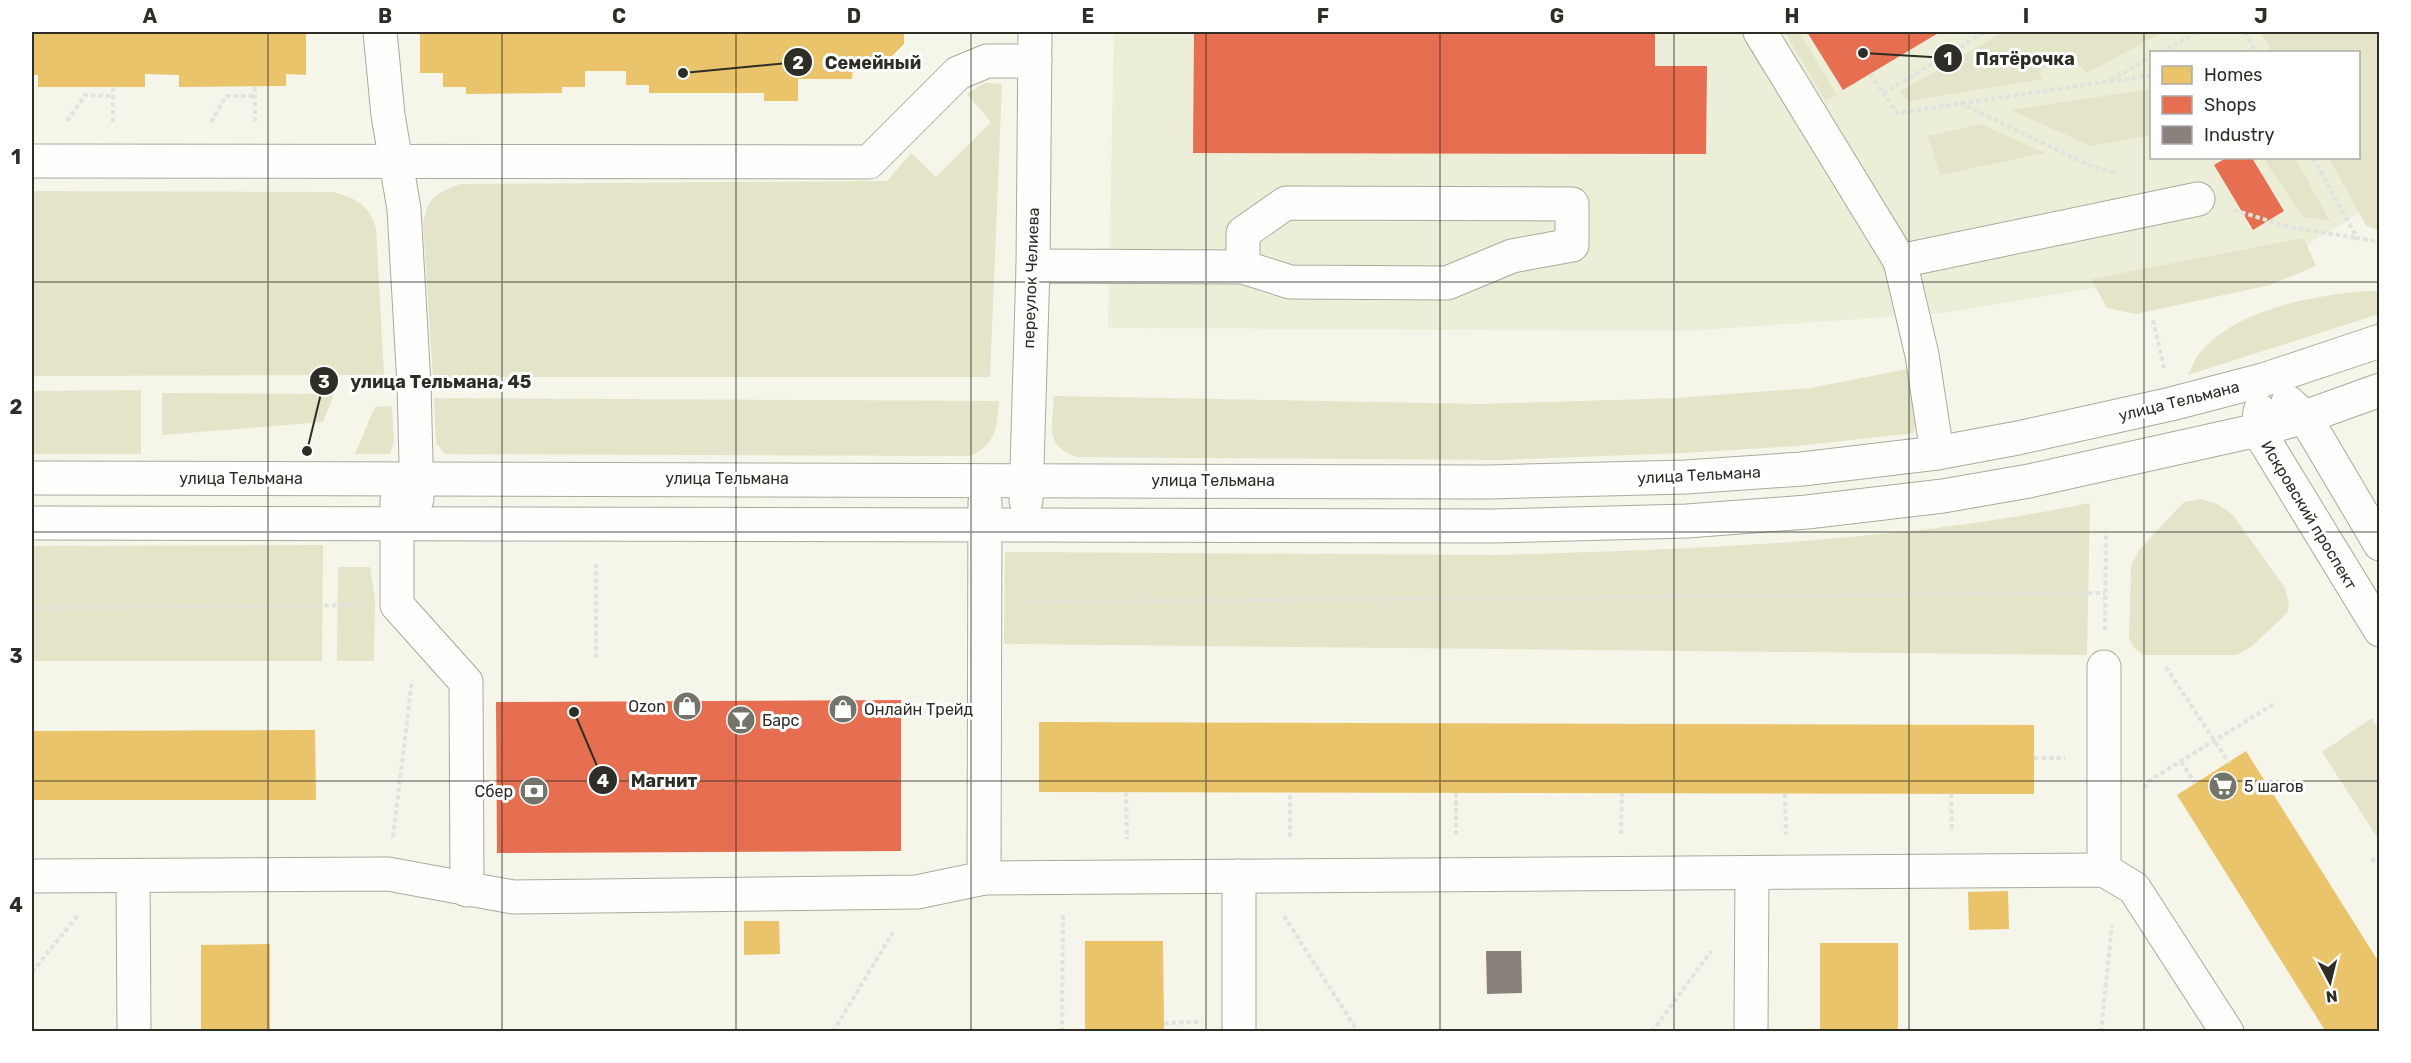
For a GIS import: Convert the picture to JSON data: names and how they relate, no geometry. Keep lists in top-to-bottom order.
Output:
{
  "streets": {
    "street": ["переулок Челиева", "улица Тельмана", "Искровский проспект"]
  },
  "crossings": [
    ["переулок Челиева", "улица Тельмана"],
    ["улица Тельмана", "Искровский проспект"]
  ],
  "places": {
    "other": [
      "Пятёрочка",
      "Семейный",
      "улица Тельмана, 45",
      "Магнит"
    ],
    "shop": ["Ozon", "Онлайн Трейд"],
    "bar": ["Барс"],
    "supermarket": ["5 шагов"],
    "bank": ["Сбер"]
  },
  "legend": ["Homes", "Shops", "Industry"],
  "north": "bottom",
  "grid": {
    "columns": [
      "A",
      "B",
      "C",
      "D",
      "E",
      "F",
      "G",
      "H",
      "I",
      "J"
    ],
    "rows": [
      "1",
      "2",
      "3",
      "4"
    ]
  }
}
